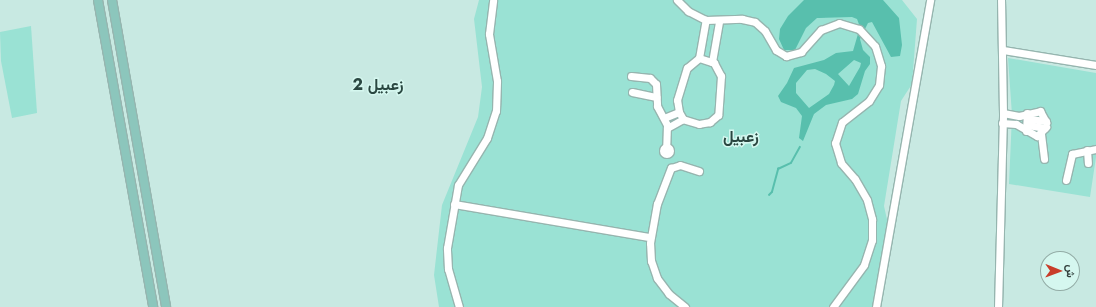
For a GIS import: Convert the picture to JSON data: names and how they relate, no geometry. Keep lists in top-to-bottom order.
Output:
{
  "districts": ["زعبيل 2", "زعبيل"],
  "north": "right"
}
